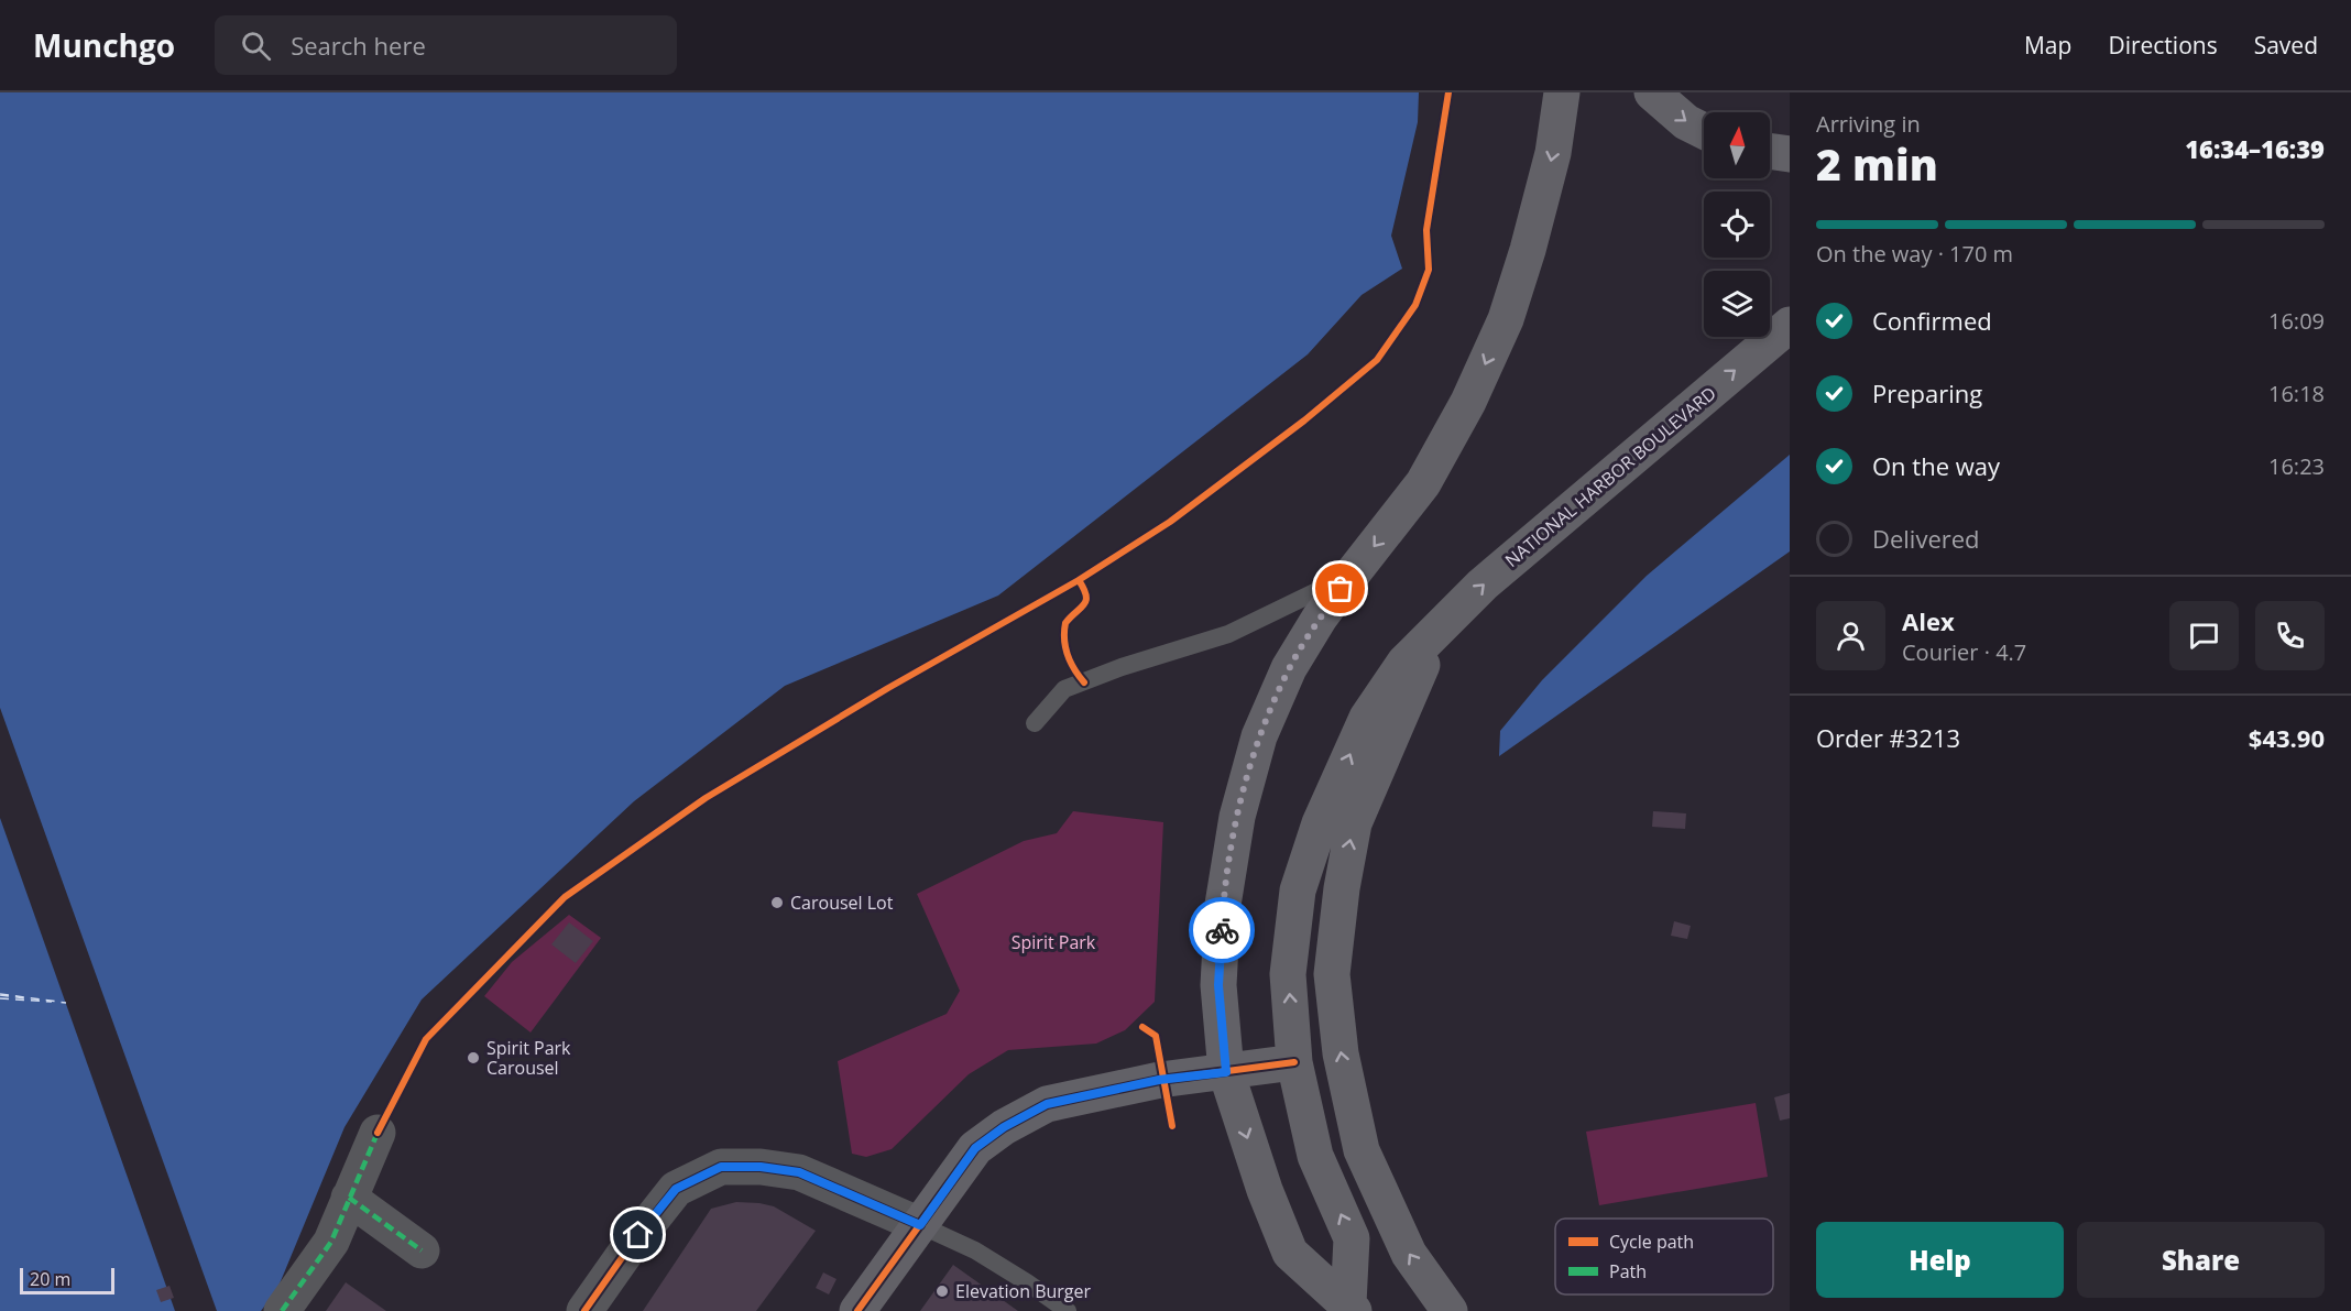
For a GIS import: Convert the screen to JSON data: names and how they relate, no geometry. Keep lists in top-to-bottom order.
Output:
{
  "streets": {
    "main road": ["NATIONAL HARBOR BOULEVARD"]
  },
  "parks": ["Spirit Park"],
  "places": ["Carousel Lot", "Spirit Park Carousel", "Elevation Burger"],
  "legend": ["Cycle path", "Path"],
  "scale_bar": "20 m",
  "north": "top",
  "page": {
    "header": "Munchgo",
    "search": "Search here",
    "nav": ["Map", "Directions", "Saved"],
    "heading": ["2 min", "Arriving in", "16:34–16:39"],
    "panel": [
      "Alex",
      "Courier · 4.7",
      "Order #3213",
      "$43.90"
    ],
    "bar": "On the way · 170 m",
    "list": [
      ["Confirmed", "16:09"],
      ["Preparing", "16:18"],
      ["On the way", "16:23"],
      "Delivered"
    ],
    "buttons": ["Help", "Share"],
    "scale": "20 m"
  }
}
